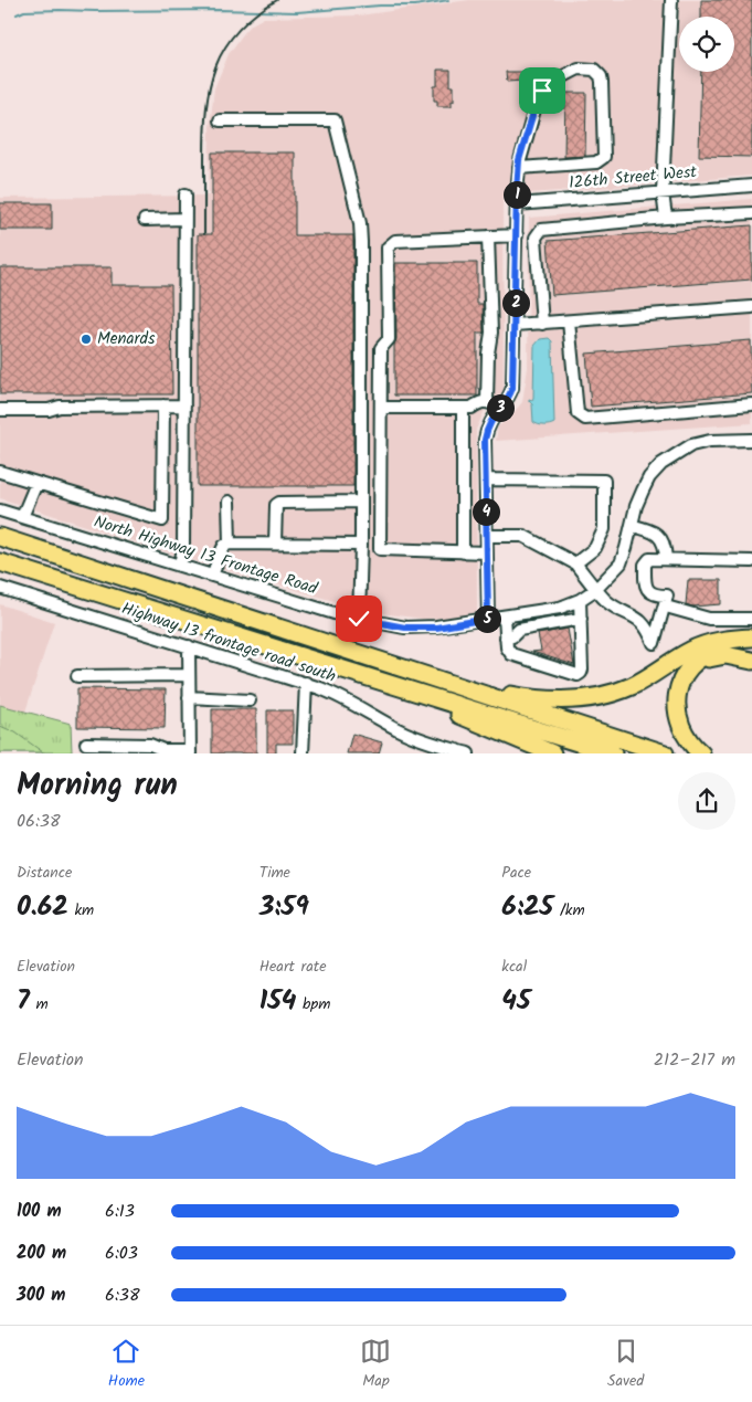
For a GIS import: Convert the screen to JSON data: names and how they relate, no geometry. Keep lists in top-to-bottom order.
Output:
{
  "streets": {
    "street": ["126th Street West", "North Highway 13 Frontage Road", "Highway 13 frontage road south"]
  },
  "places": ["Menards"],
  "page": {
    "pins": [
      "1",
      "2",
      "3",
      "4",
      "5"
    ],
    "heading": ["Morning run", "06:38"],
    "stats": [
      ["Distance", "0.62 km"],
      ["Time", "3:59"],
      ["Pace", "6:25 /km"],
      ["Elevation", "7 m"],
      ["Heart rate", "154 bpm"],
      ["kcal", "45"]
    ],
    "chart": ["Elevation", "212–217 m"],
    "list": [
      {
        "name": "100 m",
        "note": "6:13"
      },
      {
        "name": "200 m",
        "note": "6:03"
      },
      {
        "name": "300 m",
        "note": "6:38"
      }
    ],
    "tabs": ["Home", "Map", "Saved"]
  }
}
